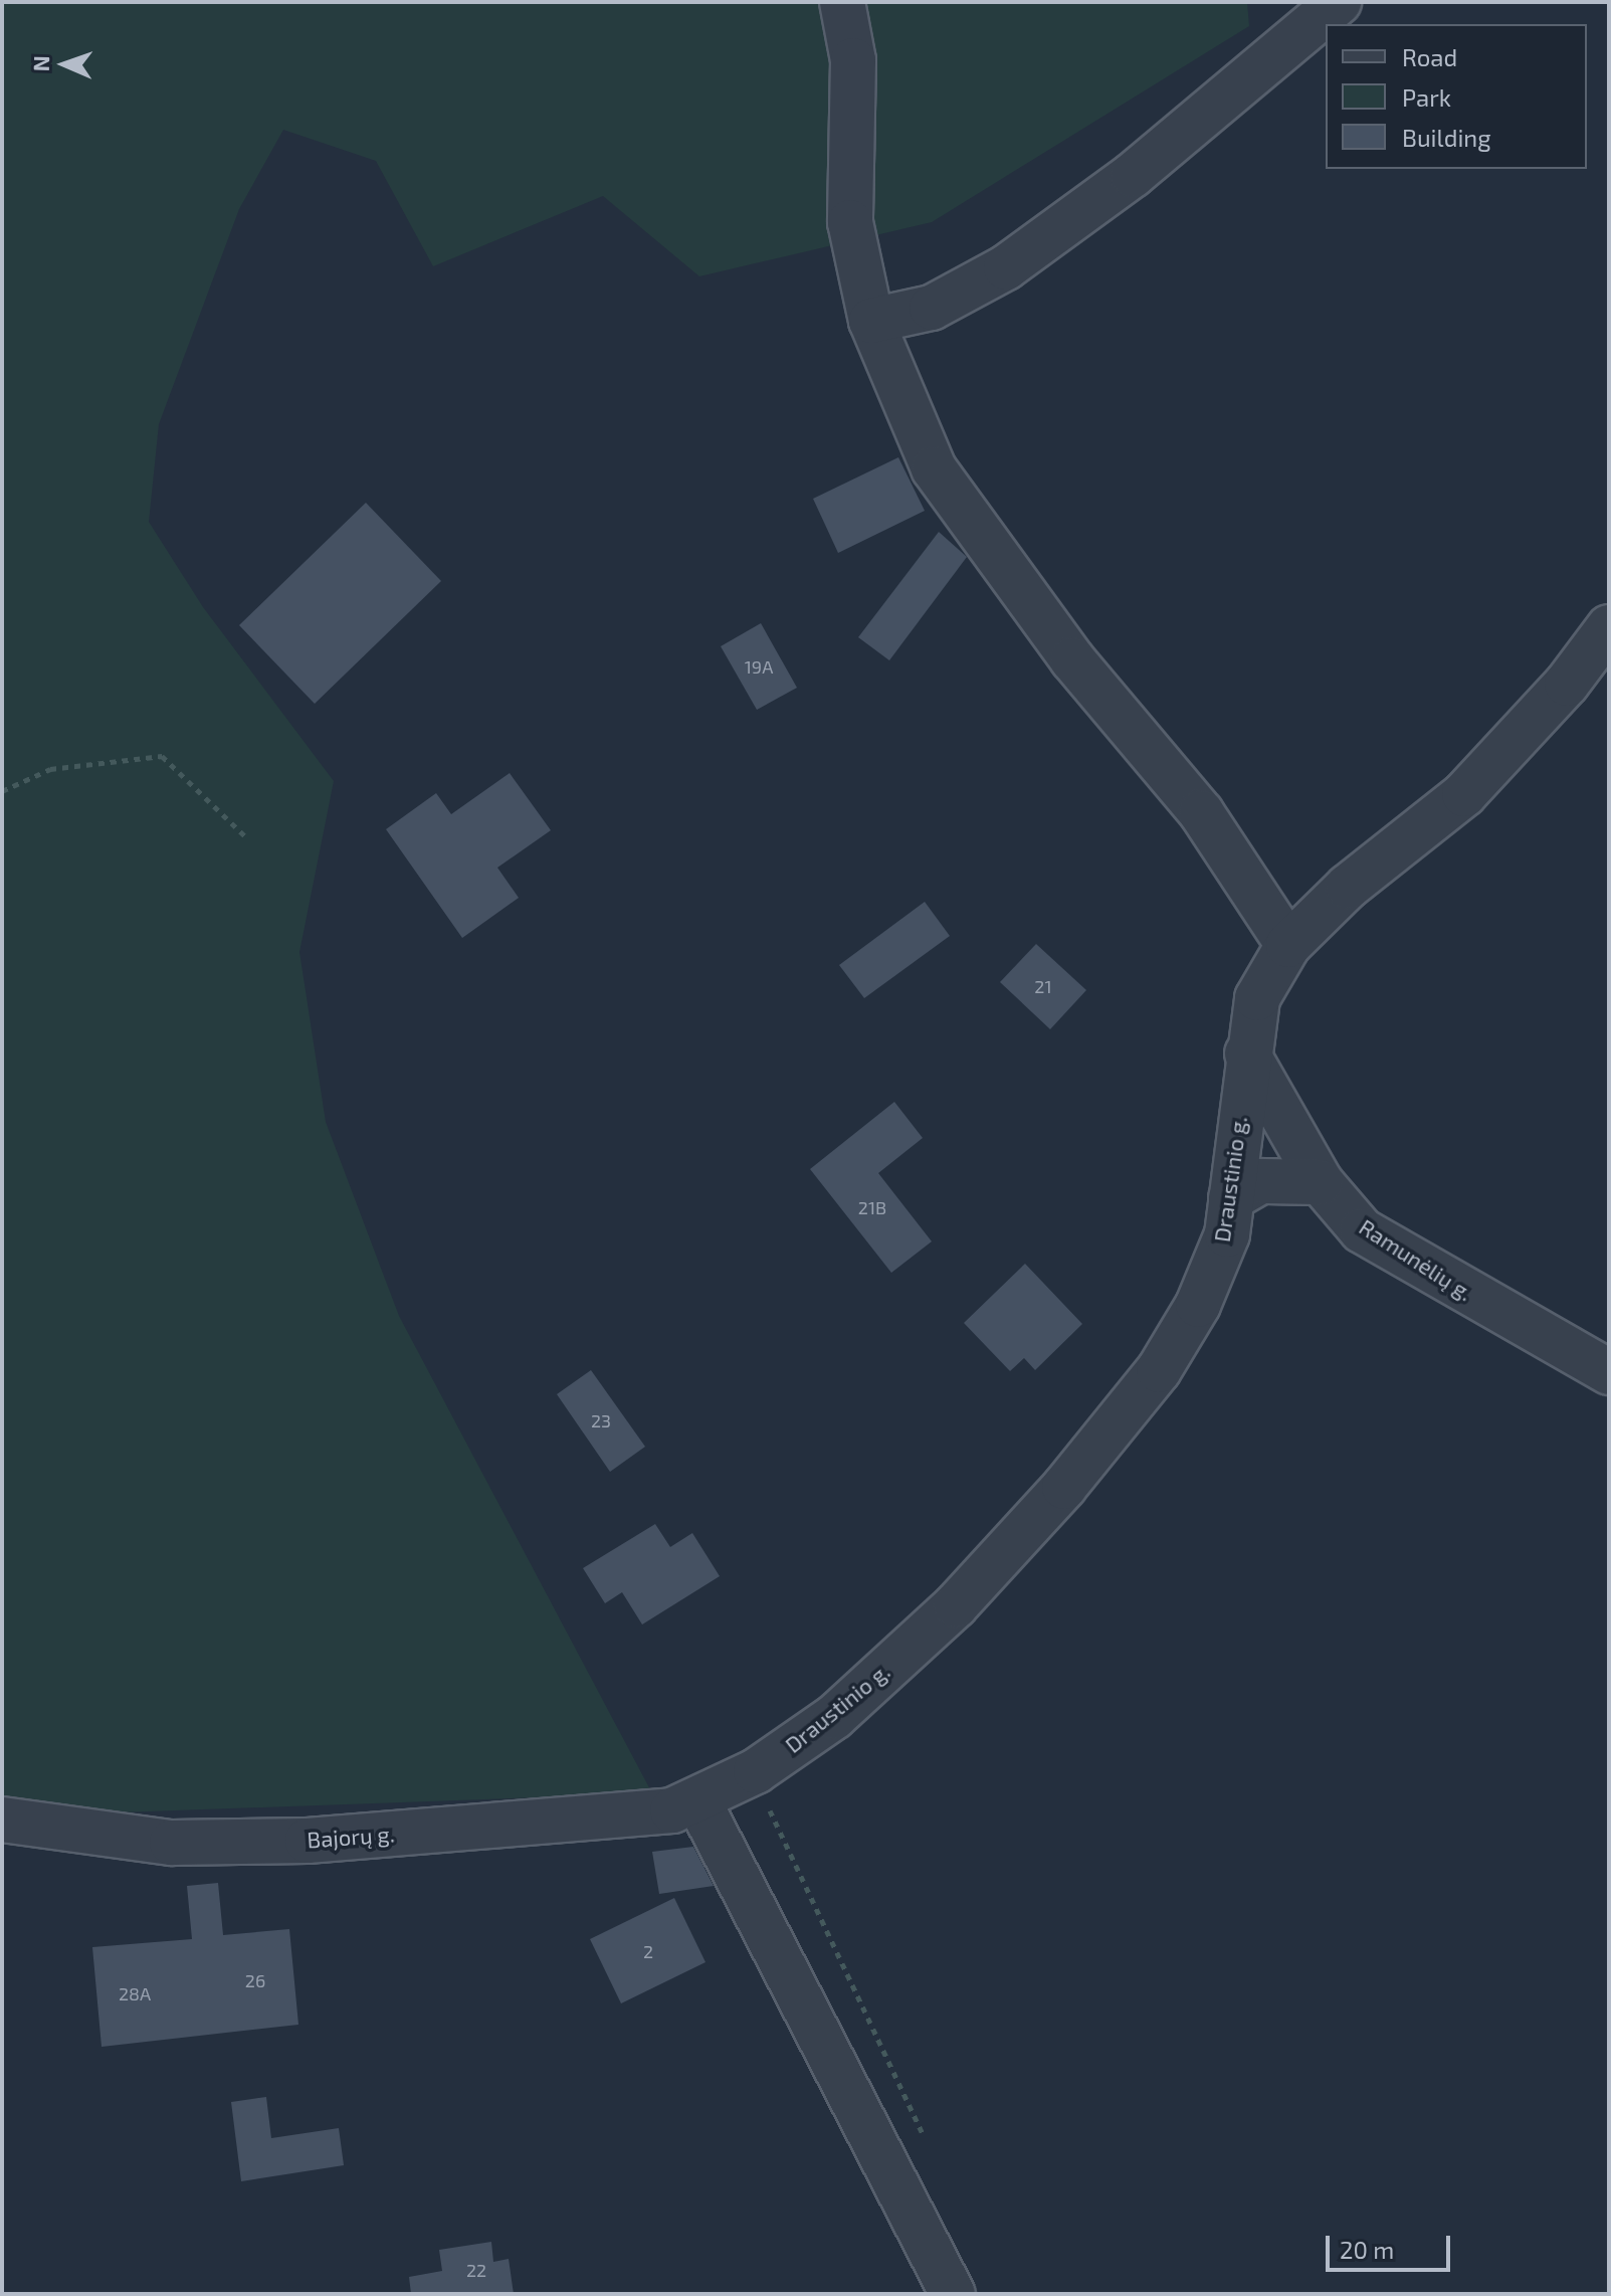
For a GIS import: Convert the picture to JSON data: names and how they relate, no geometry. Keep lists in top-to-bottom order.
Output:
{
  "streets": {
    "street": ["Draustinio g.", "Ramunėlių g.", "Bajorų g."]
  },
  "crossings": [
    ["Draustinio g.", "Ramunėlių g."],
    ["Draustinio g.", "Bajorų g."]
  ],
  "house_numbers": [
    "19A",
    "21",
    "21B",
    "23",
    "2",
    "26",
    "28A",
    "22"
  ],
  "legend": ["Road", "Park", "Building"],
  "scale_bar": "20 m",
  "north": "left"
}
